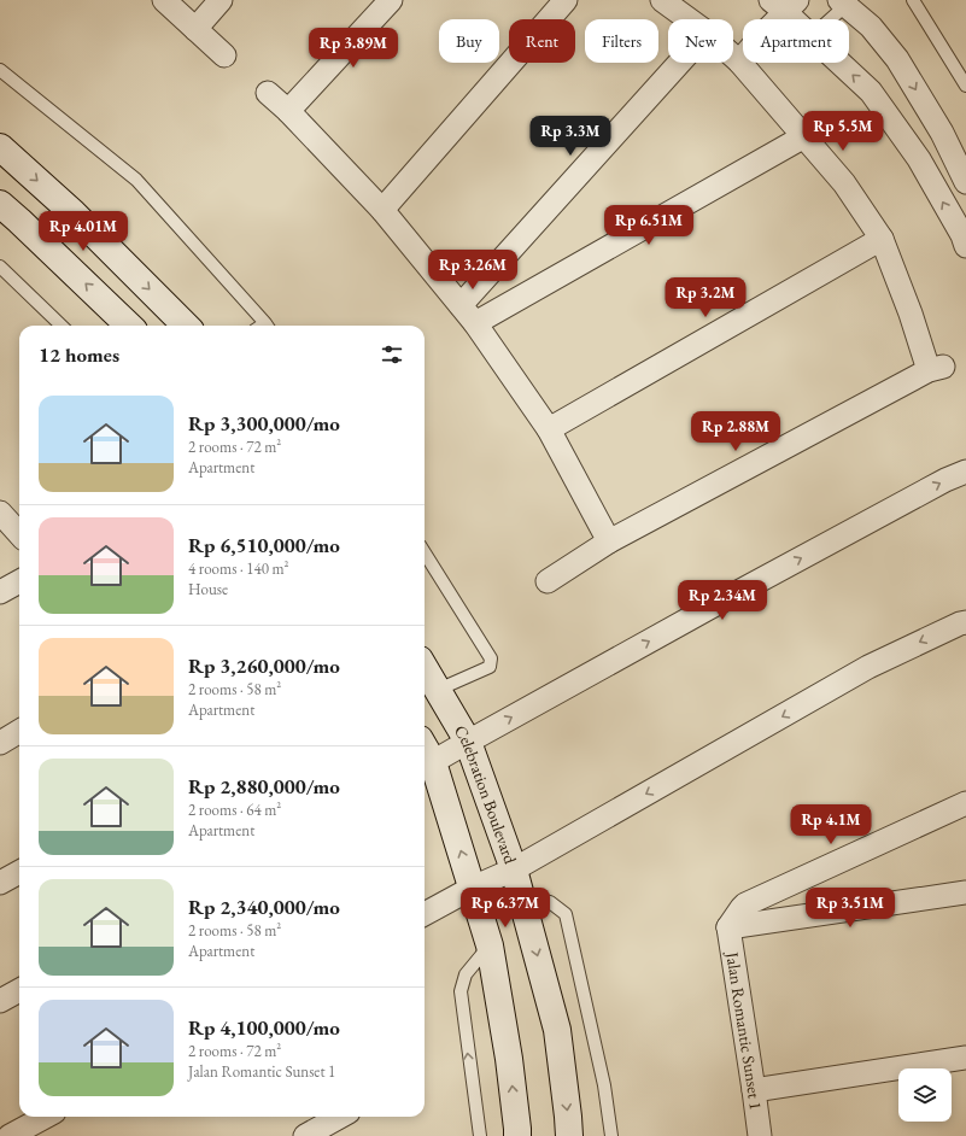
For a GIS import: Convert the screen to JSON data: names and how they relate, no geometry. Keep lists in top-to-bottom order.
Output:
{
  "streets": {
    "street": ["Celebration Boulevard", "Jalan Romantic Sunset 1"]
  },
  "page": {
    "chip": [
      "Buy",
      "Rent",
      "Filters",
      "New",
      "Apartment"
    ],
    "price": [
      "Rp 3.89M",
      "Rp 5.5M",
      "Rp 3.3M",
      "Rp 6.51M",
      "Rp 4.01M",
      "Rp 3.26M",
      "Rp 3.2M",
      "Rp 2.88M",
      "Rp 2.34M",
      "Rp 4.1M",
      "Rp 6.37M",
      "Rp 3.51M"
    ],
    "heading": "12 homes",
    "list": [
      {
        "name": "Rp 3,300,000/mo",
        "note": "2 rooms · 72 m² · Apartment"
      },
      {
        "name": "Rp 6,510,000/mo",
        "note": "4 rooms · 140 m² · House"
      },
      {
        "name": "Rp 3,260,000/mo",
        "note": "2 rooms · 58 m² · Apartment"
      },
      {
        "name": "Rp 2,880,000/mo",
        "note": "2 rooms · 64 m² · Apartment"
      },
      {
        "name": "Rp 2,340,000/mo",
        "note": "2 rooms · 58 m² · Apartment"
      },
      {
        "name": "Rp 4,100,000/mo",
        "note": "2 rooms · 72 m² · Jalan Romantic Sunset 1"
      }
    ]
  }
}
